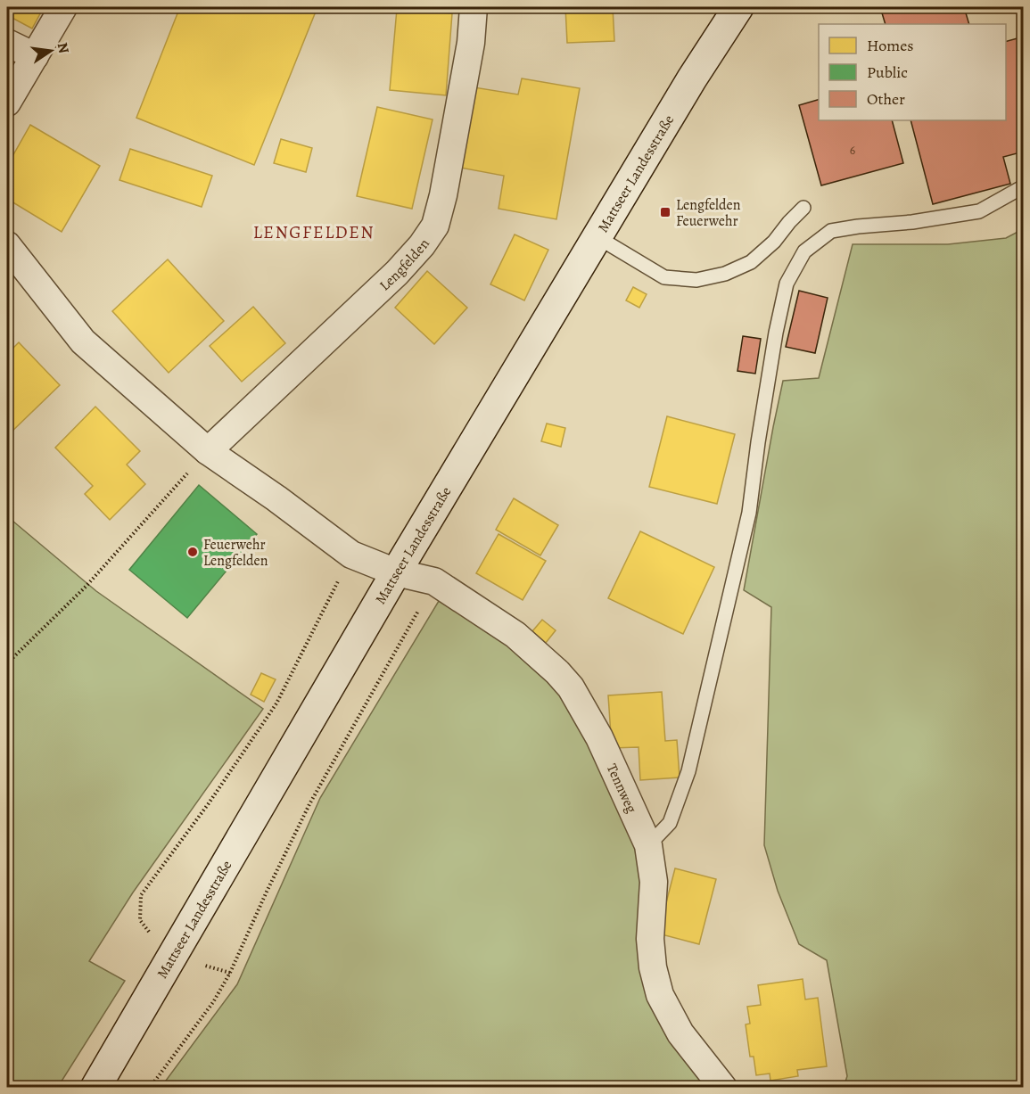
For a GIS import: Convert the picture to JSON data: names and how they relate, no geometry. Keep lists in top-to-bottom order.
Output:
{
  "streets": {
    "main road": ["Mattseer Landesstraße"],
    "street": ["Lengfelden", "Tennweg"]
  },
  "crossings": [
    ["Mattseer Landesstraße", "Tennweg"]
  ],
  "districts": ["LENGFELDEN"],
  "places": {
    "transit": ["Lengfelden Feuerwehr"],
    "other": ["Feuerwehr Lengfelden"]
  },
  "house_numbers": ["6"],
  "legend": ["Homes", "Public", "Other"],
  "north": "right"
}
